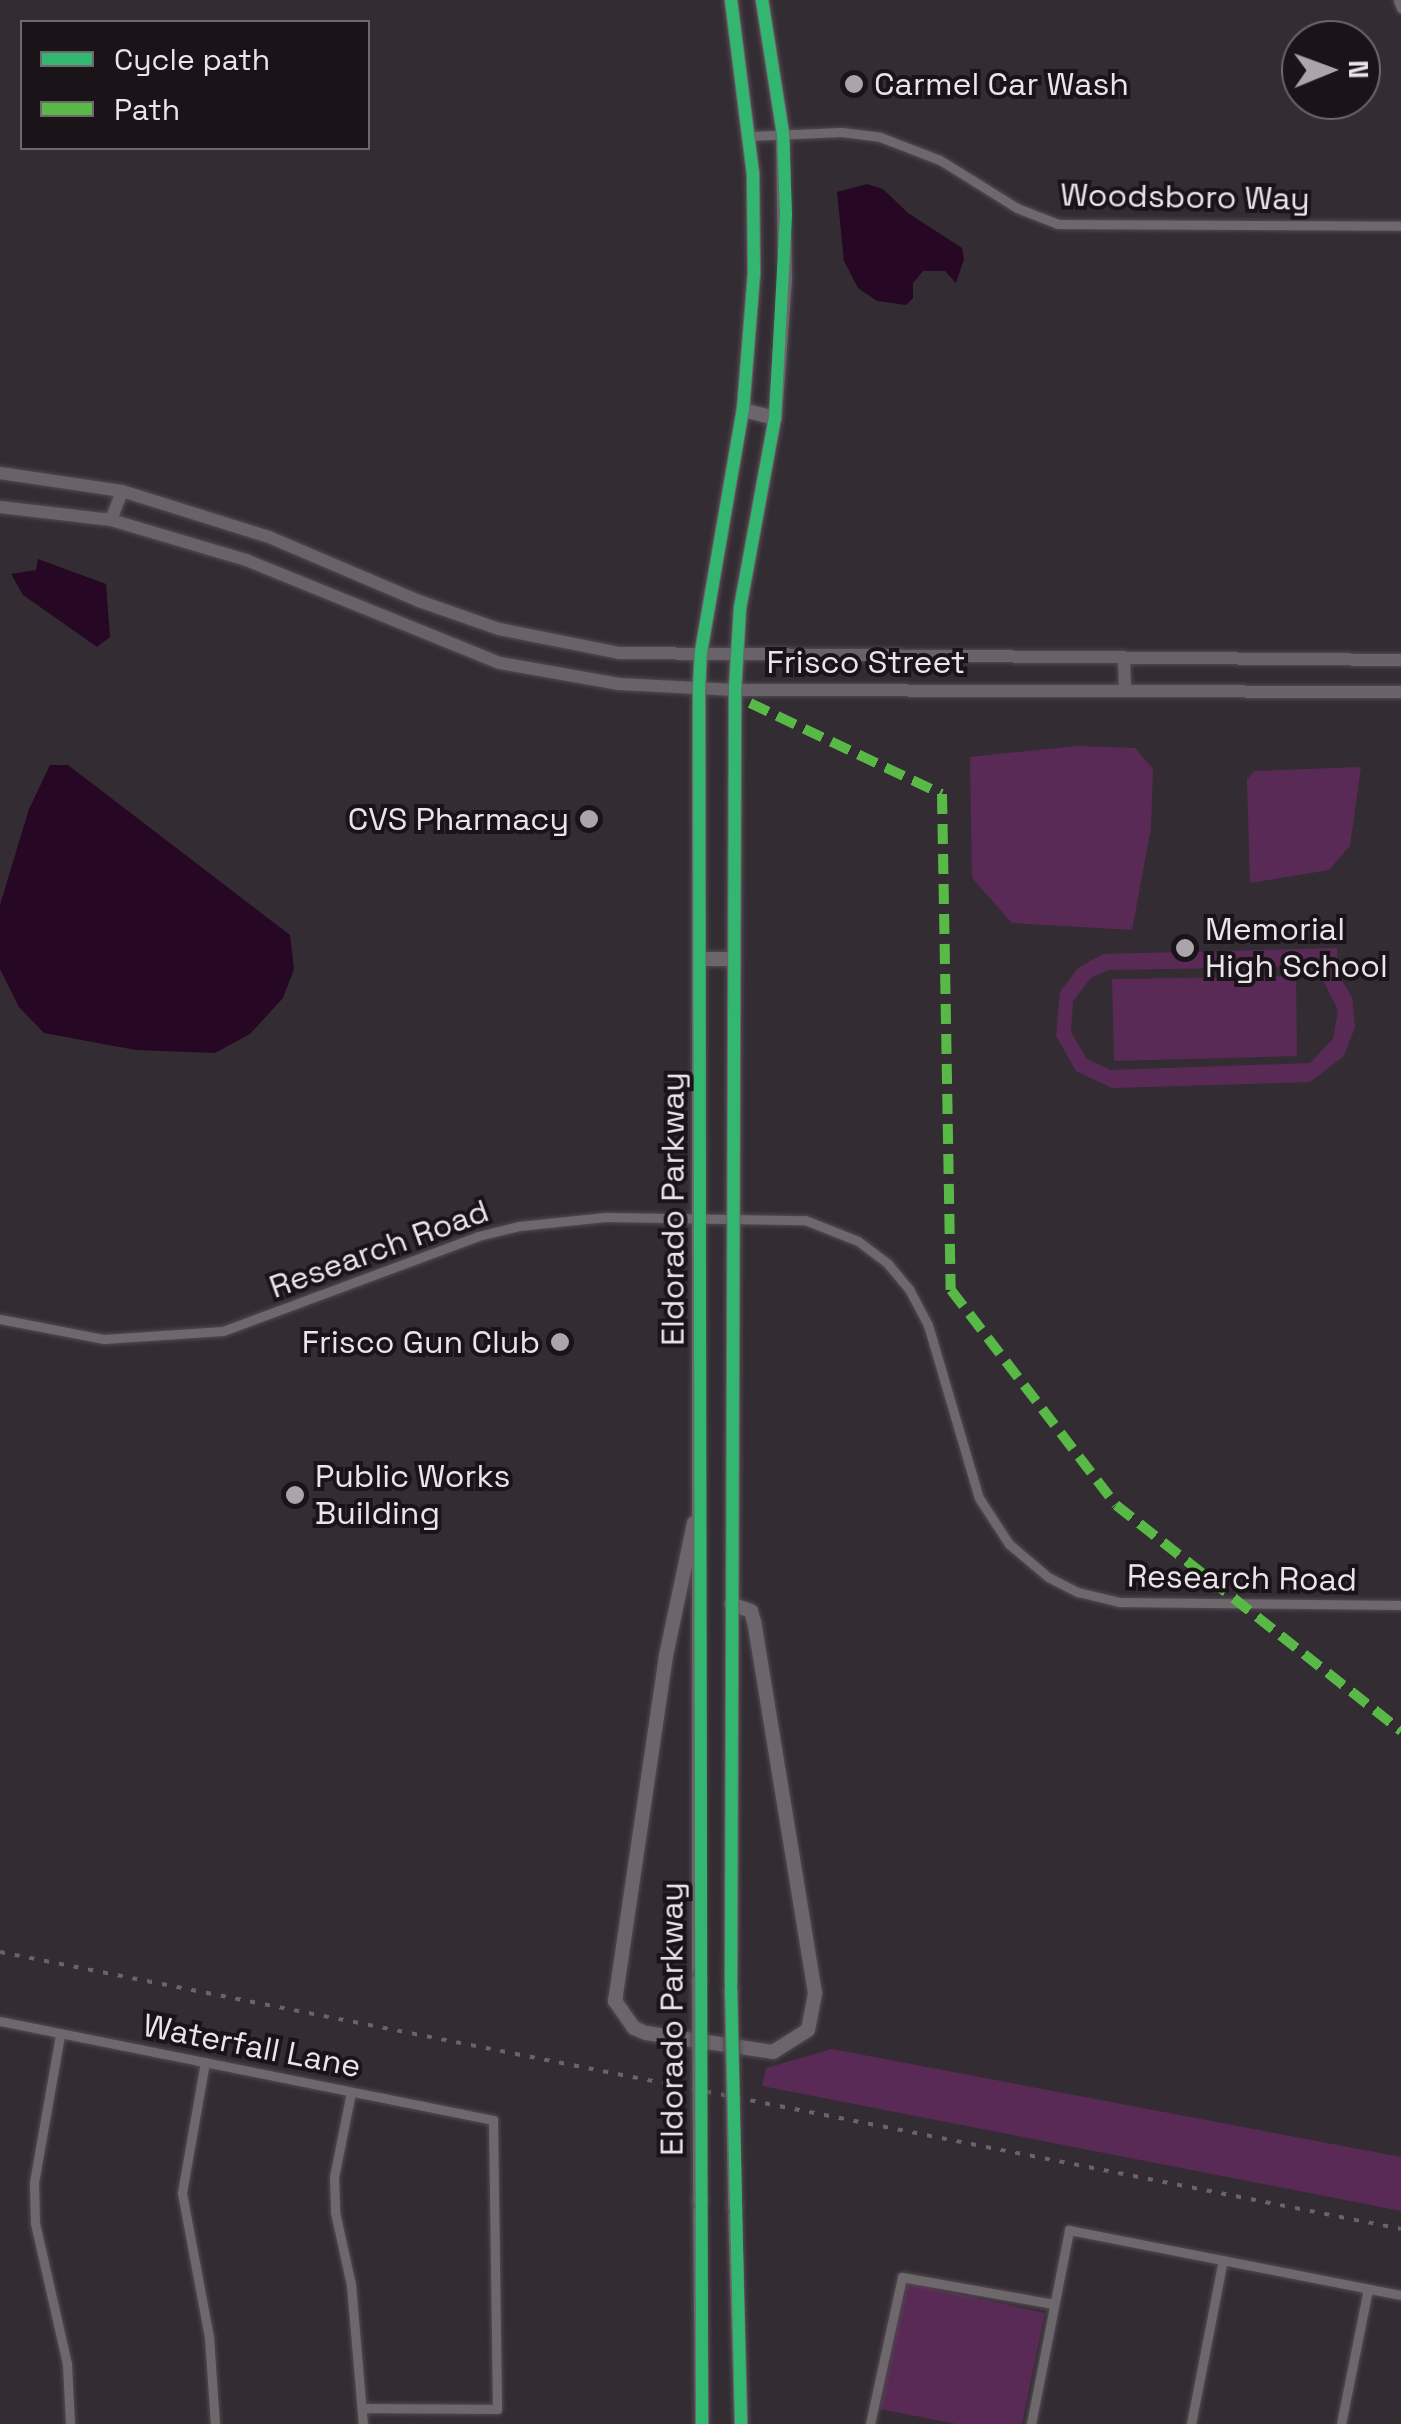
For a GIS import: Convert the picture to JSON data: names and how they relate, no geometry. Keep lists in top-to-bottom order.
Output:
{
  "streets": {
    "main road": ["Eldorado Parkway"],
    "street": [
      "Woodsboro Way",
      "Frisco Street",
      "Research Road",
      "Waterfall Lane"
    ]
  },
  "crossings": [
    ["Woodsboro Way", "Eldorado Parkway"],
    ["Frisco Street", "Eldorado Parkway"],
    ["Eldorado Parkway", "Research Road"]
  ],
  "places": [
    "Carmel Car Wash",
    "CVS Pharmacy",
    "Memorial High School",
    "Frisco Gun Club",
    "Public Works Building"
  ],
  "legend": ["Cycle path", "Path"],
  "north": "right"
}
